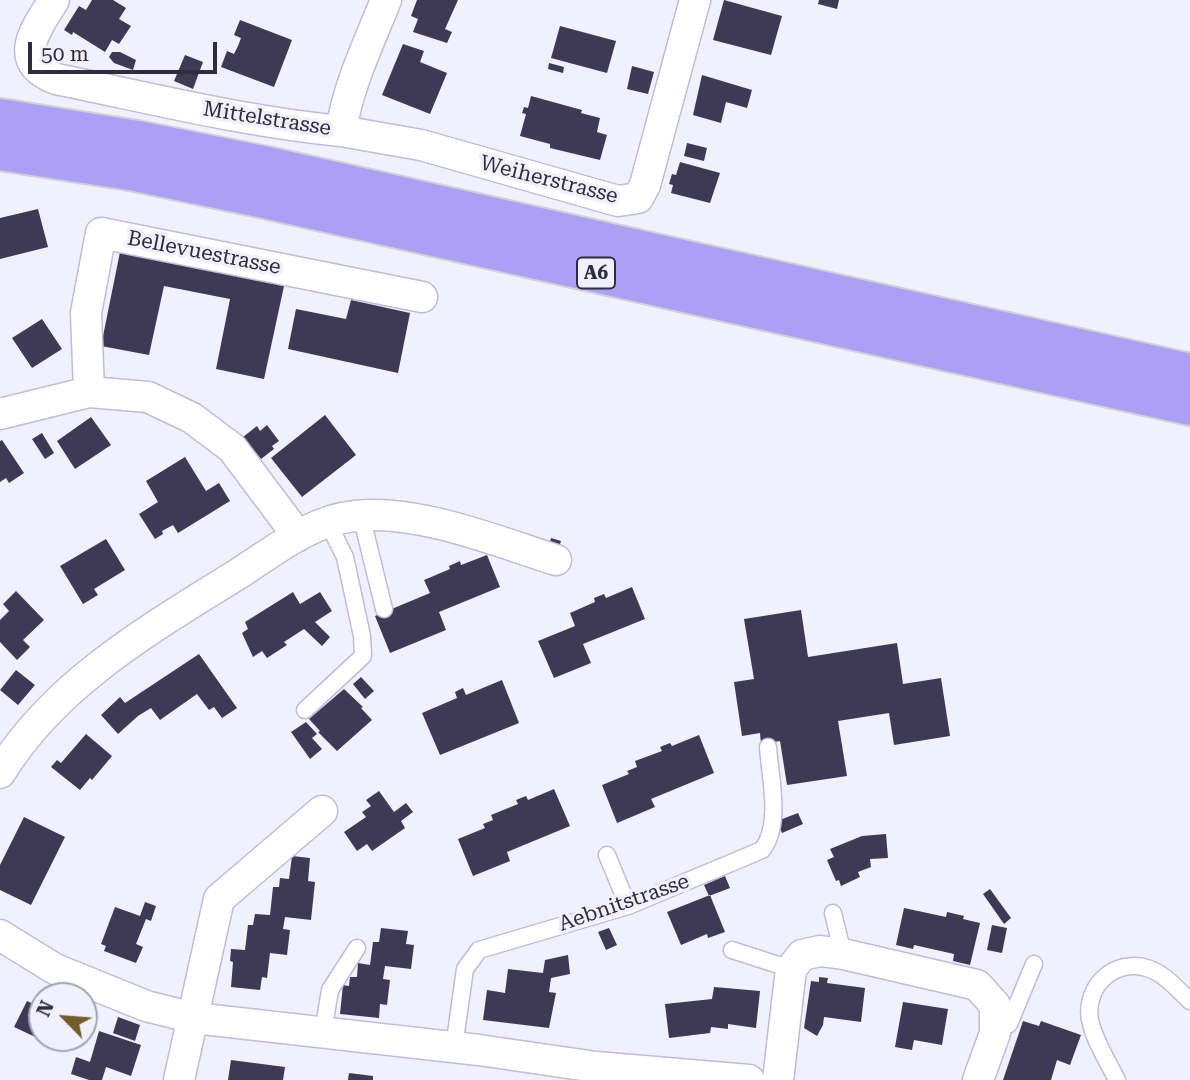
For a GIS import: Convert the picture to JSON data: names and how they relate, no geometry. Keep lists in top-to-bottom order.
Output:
{
  "streets": {
    "highway": ["A6"],
    "street": ["Mittelstrasse", "Weiherstrasse", "Bellevuestrasse"],
    "lane": ["Aebnitstrasse"]
  },
  "crossings": [
    ["Mittelstrasse", "Weiherstrasse"]
  ],
  "scale_bar": "50 m",
  "north": "top left"
}
